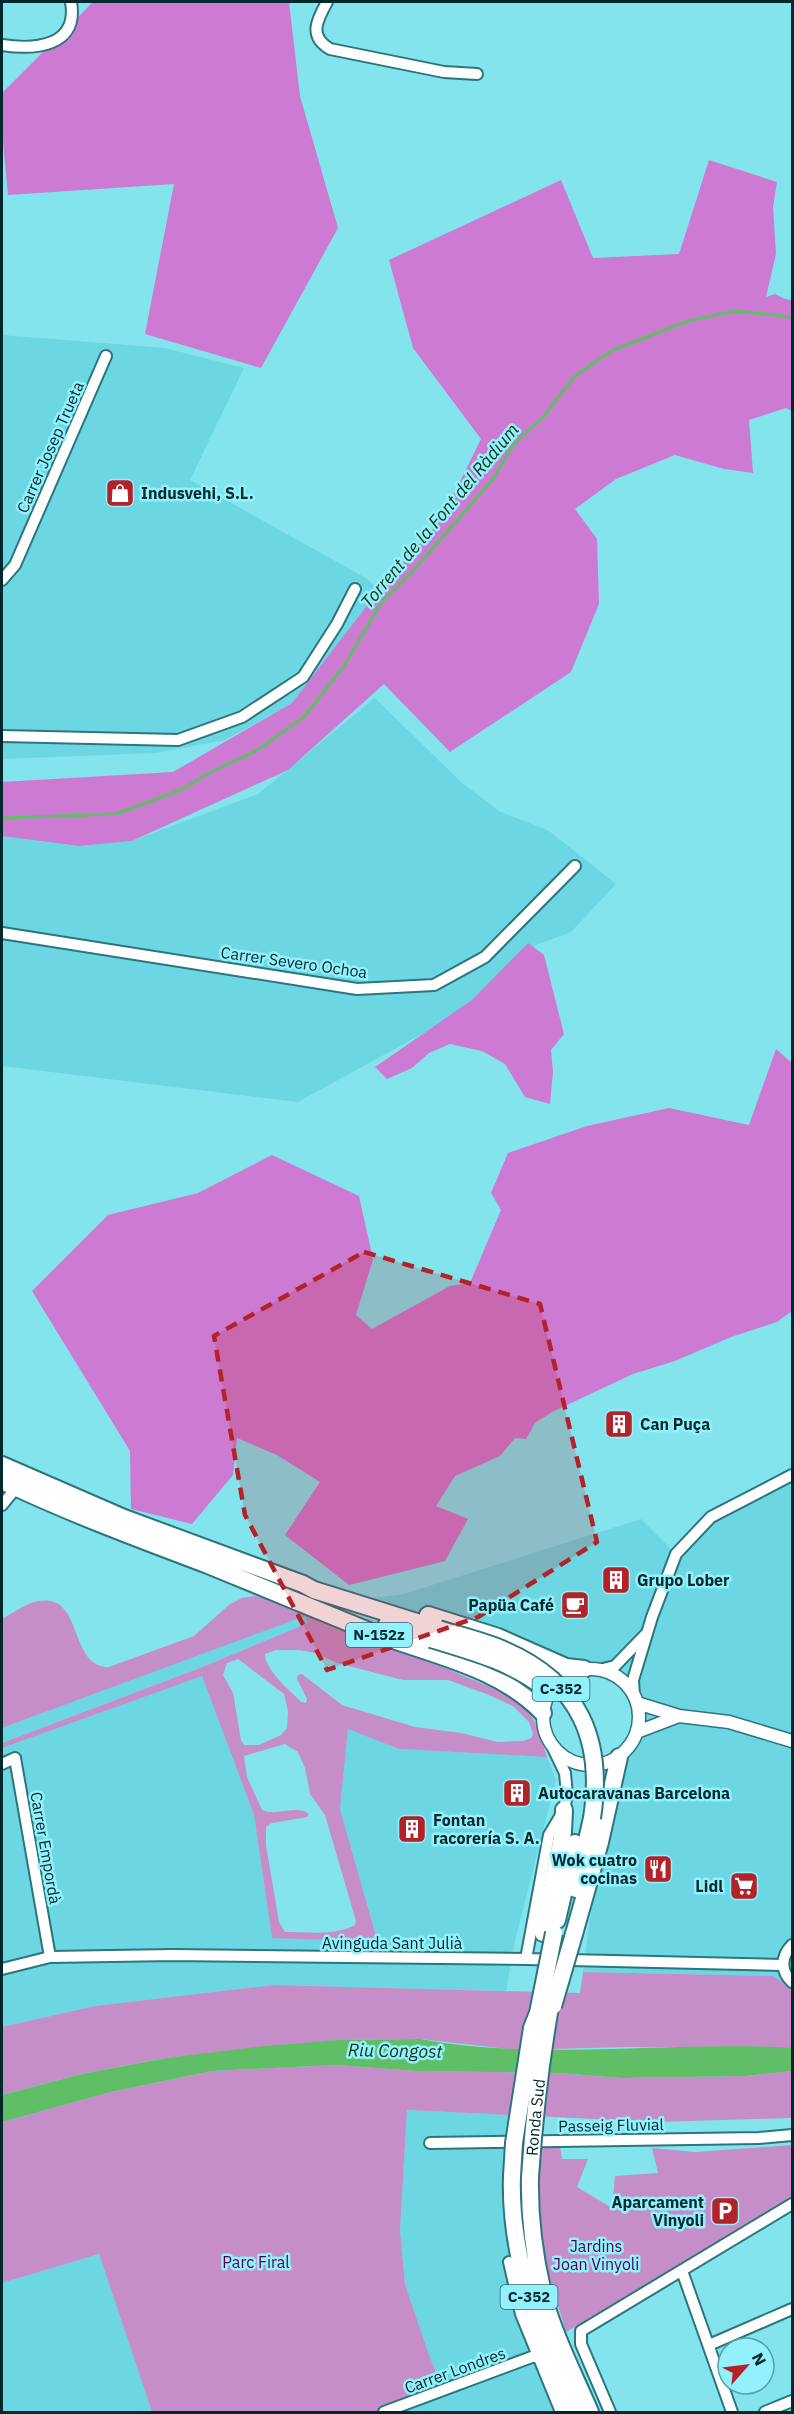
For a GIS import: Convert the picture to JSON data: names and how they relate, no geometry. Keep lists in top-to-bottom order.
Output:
{
  "streets": {
    "highway": ["N-152z", "C-352", "Ronda Sud"],
    "street": [
      "Carrer Josep Trueta",
      "Carrer Severo Ochoa",
      "Carrer Empordà",
      "Avinguda Sant Julià",
      "Passeig Fluvial",
      "Carrer Londres"
    ]
  },
  "crossings": [
    ["N-152z", "C-352"],
    ["Carrer Empordà", "Avinguda Sant Julià"]
  ],
  "water": ["Torrent de la Font del Ràdium", "Riu Congost"],
  "parks": ["Jardins Joan Vinyoli", "Parc Firal"],
  "places": {
    "shop": ["Indusvehi, S.L."],
    "building": [
      "Can Puça",
      "Grupo Lober",
      "Autocaravanas Barcelona",
      "Fontan racorería S. A."
    ],
    "cafe": ["Papüa Café"],
    "restaurant": ["Wok cuatro cocinas"],
    "supermarket": ["Lidl"],
    "parking": ["Aparcament Vinyoli"]
  },
  "north": "top right"
}
